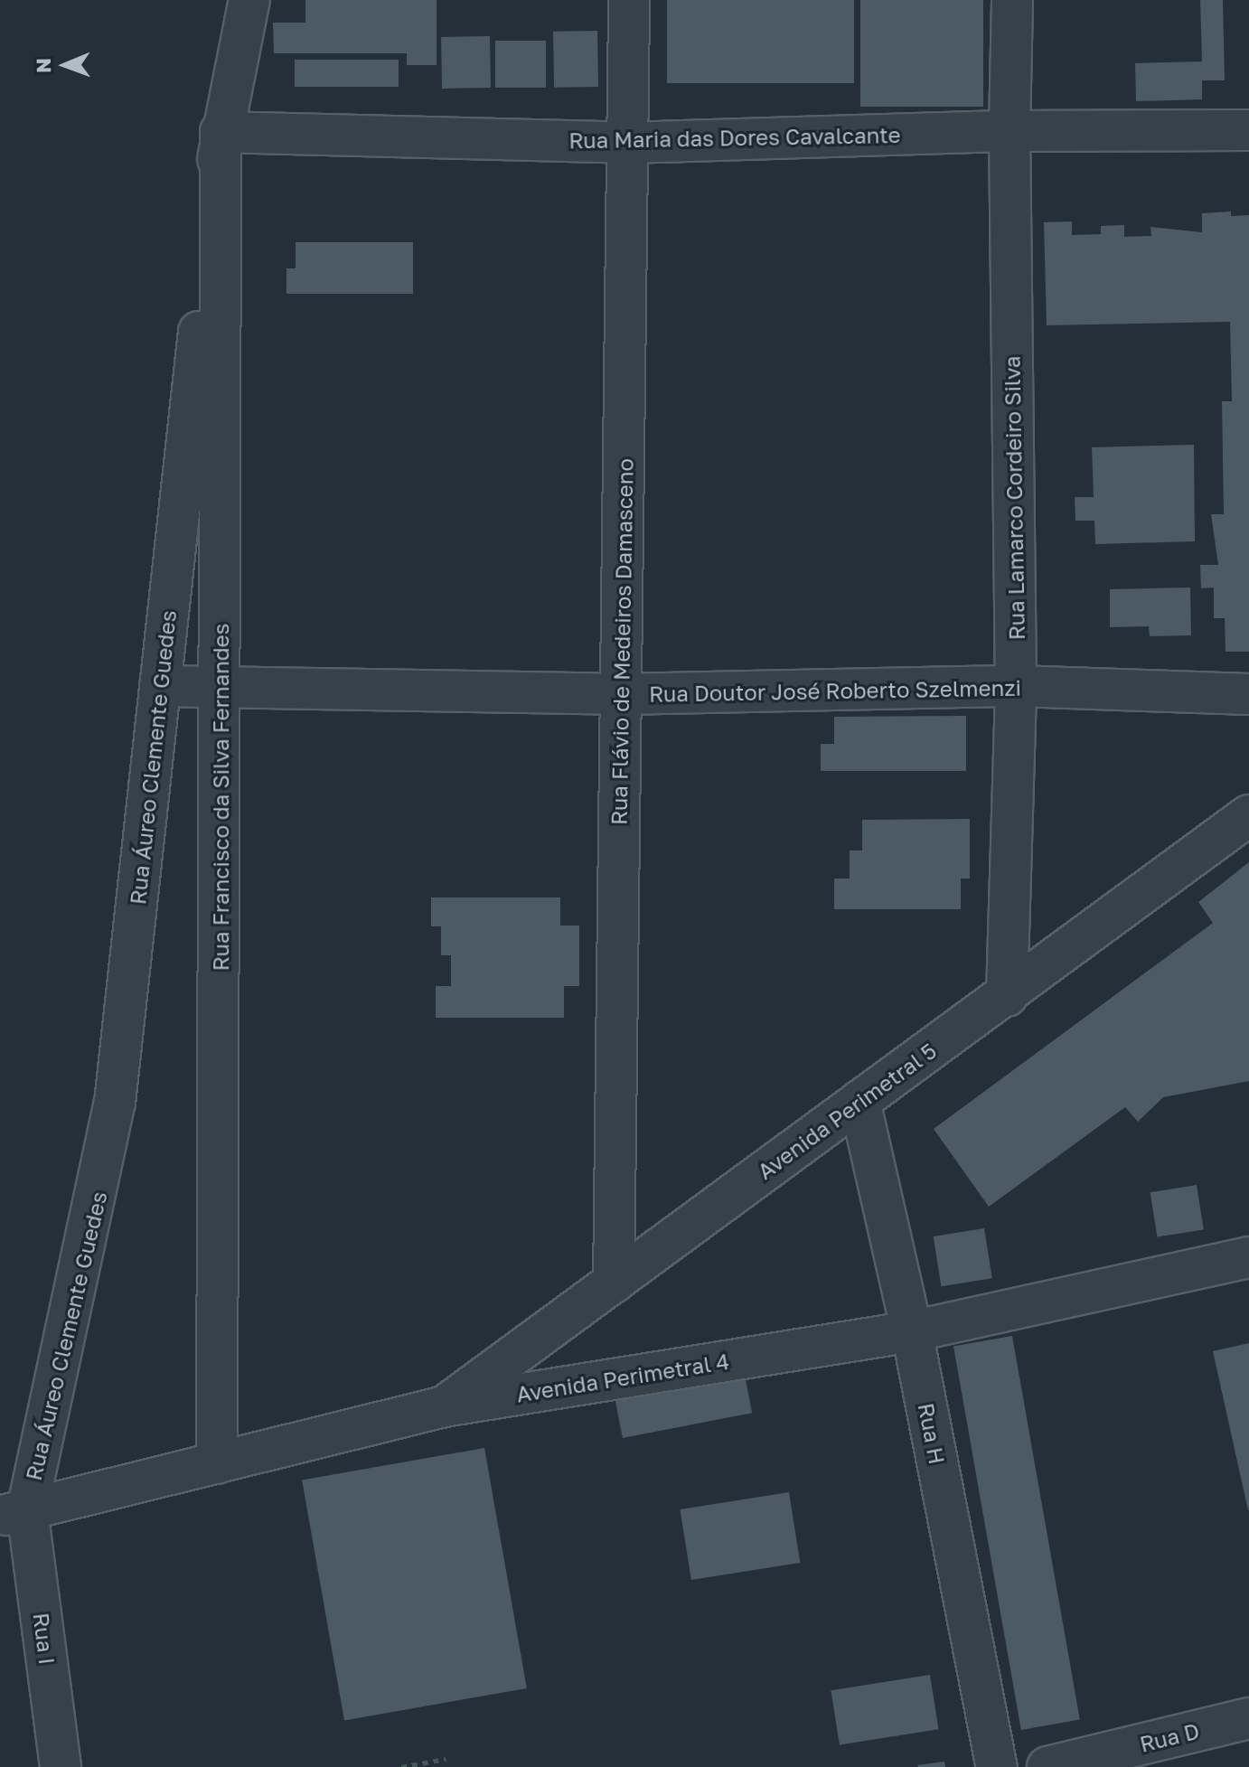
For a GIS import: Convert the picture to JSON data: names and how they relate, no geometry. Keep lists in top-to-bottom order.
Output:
{
  "streets": {
    "street": [
      "Rua Maria das Dores Cavalcante",
      "Rua Lamarco Cordeiro Silva",
      "Rua Flávio de Medeiros Damasceno",
      "Rua Doutor José Roberto Szelmenzi",
      "Rua Áureo Clemente Guedes",
      "Rua Francisco da Silva Fernandes",
      "Avenida Perimetral 5",
      "Avenida Perimetral 4",
      "Rua H",
      "Rua I",
      "Rua D"
    ]
  },
  "crossings": [
    ["Rua Maria das Dores Cavalcante", "Rua Lamarco Cordeiro Silva"],
    ["Rua Maria das Dores Cavalcante", "Rua Flávio de Medeiros Damasceno"],
    ["Rua Maria das Dores Cavalcante", "Rua Áureo Clemente Guedes"],
    ["Rua Maria das Dores Cavalcante", "Rua Francisco da Silva Fernandes"],
    ["Rua Lamarco Cordeiro Silva", "Rua Doutor José Roberto Szelmenzi"],
    ["Rua Lamarco Cordeiro Silva", "Avenida Perimetral 5"],
    ["Rua Flávio de Medeiros Damasceno", "Rua Doutor José Roberto Szelmenzi"],
    ["Rua Flávio de Medeiros Damasceno", "Avenida Perimetral 5"],
    ["Rua Doutor José Roberto Szelmenzi", "Rua Áureo Clemente Guedes"],
    ["Rua Doutor José Roberto Szelmenzi", "Rua Francisco da Silva Fernandes"],
    ["Rua Áureo Clemente Guedes", "Rua Francisco da Silva Fernandes"],
    ["Rua Áureo Clemente Guedes", "Avenida Perimetral 4"],
    ["Rua Áureo Clemente Guedes", "Rua I"],
    ["Rua Francisco da Silva Fernandes", "Avenida Perimetral 4"],
    ["Avenida Perimetral 5", "Avenida Perimetral 4"],
    ["Avenida Perimetral 5", "Rua H"],
    ["Avenida Perimetral 4", "Rua H"],
    ["Avenida Perimetral 4", "Rua I"]
  ],
  "north": "left"
}
